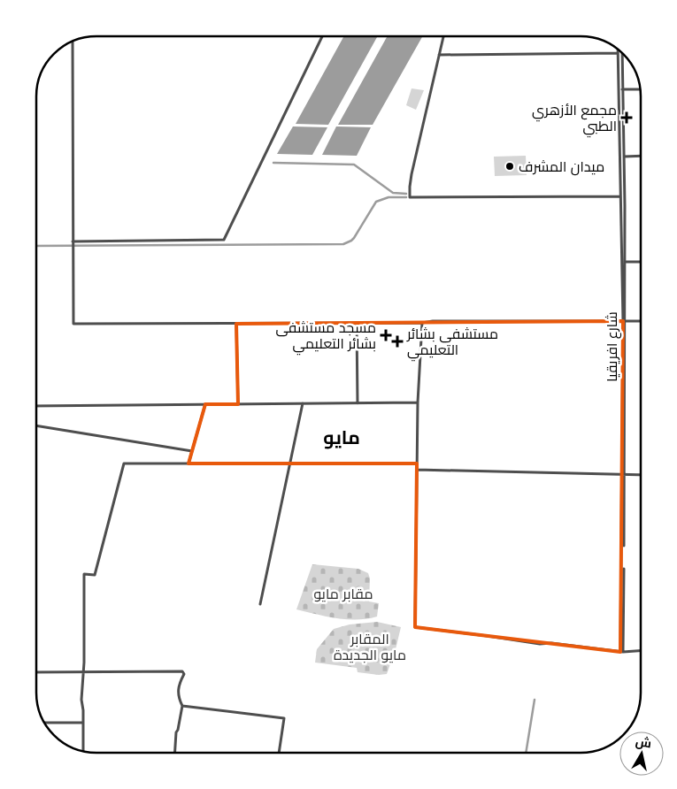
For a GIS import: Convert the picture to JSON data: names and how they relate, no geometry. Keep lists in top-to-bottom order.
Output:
{
  "streets": {
    "street": ["شارع افريقيا"]
  },
  "districts": ["مايو"],
  "parks": ["مقابر مايو", "المقابر مايو الجديدة"],
  "places": {
    "health": ["مجمع الأزهري الطبي", "مسجد مستشفى بشائر التعليمي", "مستشفى بشائر التعليمي"],
    "other": ["ميدان المشرف"]
  },
  "north": "top"
}
